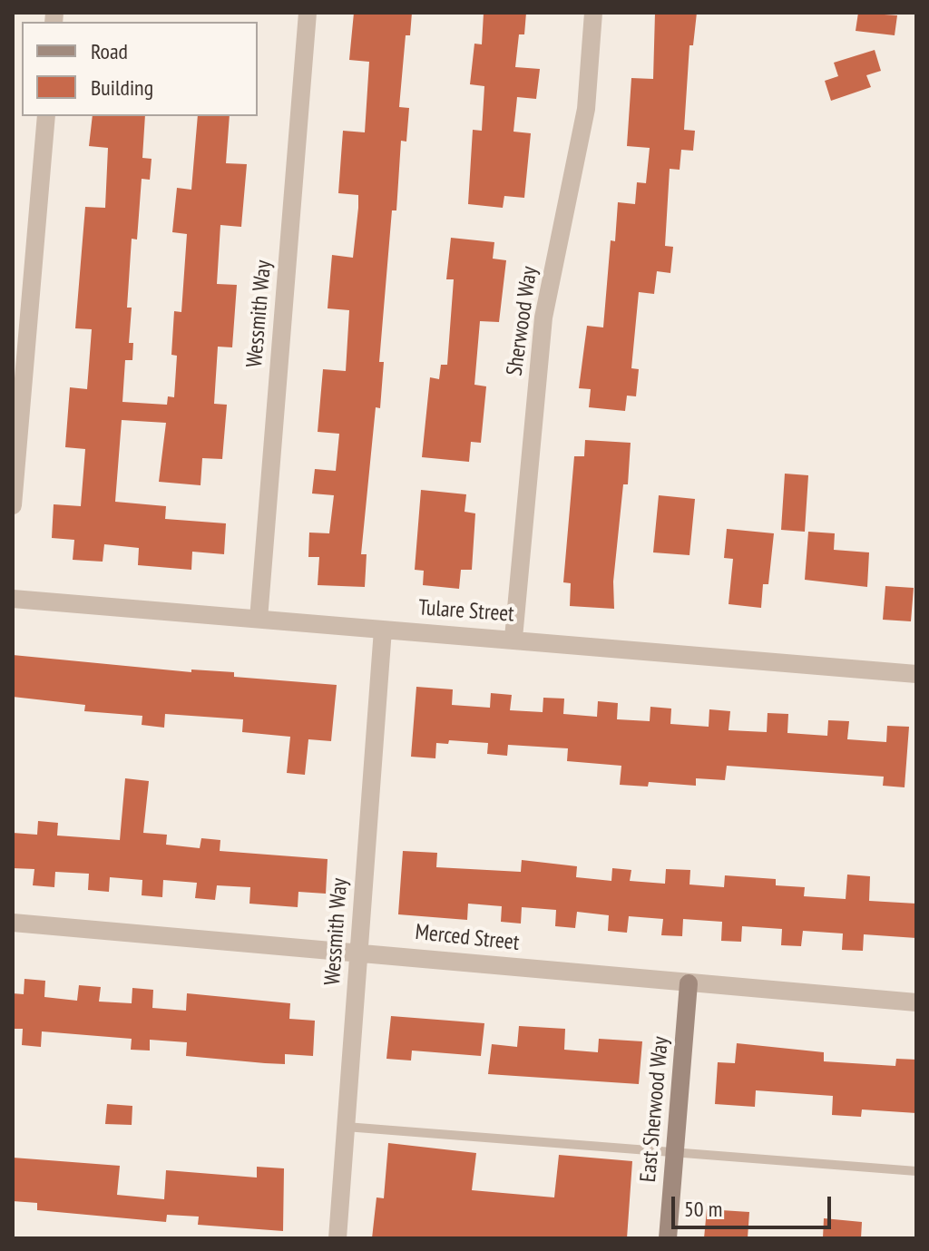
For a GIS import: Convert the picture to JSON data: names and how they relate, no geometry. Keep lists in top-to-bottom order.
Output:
{
  "streets": {
    "street": [
      "Wessmith Way",
      "Sherwood Way",
      "Tulare Street",
      "Merced Street",
      "East Sherwood Way"
    ]
  },
  "crossings": [
    ["Wessmith Way", "Tulare Street"],
    ["Wessmith Way", "Merced Street"],
    ["Sherwood Way", "Tulare Street"],
    ["Merced Street", "East Sherwood Way"]
  ],
  "legend": ["Road", "Building"],
  "scale_bar": "50 m"
}
